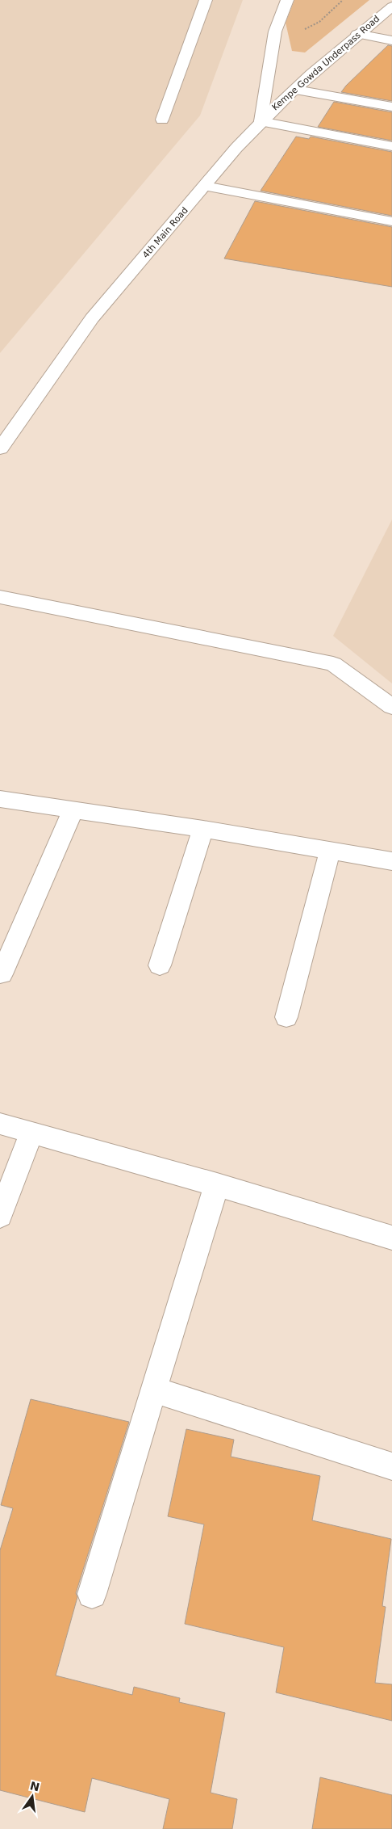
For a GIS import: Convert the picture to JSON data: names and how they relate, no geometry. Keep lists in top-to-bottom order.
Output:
{
  "streets": {
    "street": ["Kempe Gowda Underpass Road", "4th Main Road"]
  },
  "crossings": [
    ["Kempe Gowda Underpass Road", "4th Main Road"]
  ],
  "north": "top"
}
